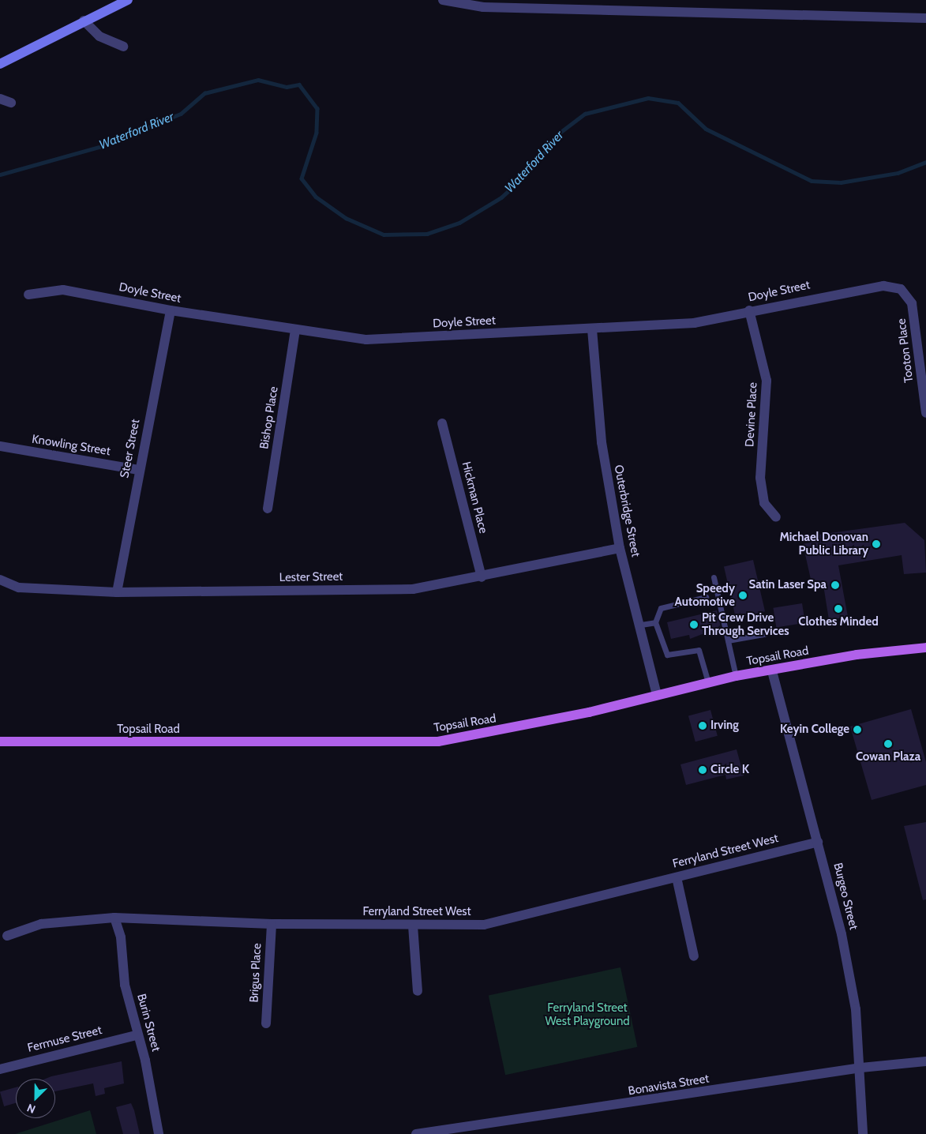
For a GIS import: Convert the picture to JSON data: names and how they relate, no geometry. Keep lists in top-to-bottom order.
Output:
{
  "streets": {
    "main road": ["Topsail Road"],
    "street": [
      "Doyle Street",
      "Tooton Place",
      "Devine Place",
      "Bishop Place",
      "Knowling Street",
      "Steer Street",
      "Hickman Place",
      "Outerbridge Street",
      "Lester Street",
      "Ferryland Street West",
      "Burgeo Street",
      "Brigus Place",
      "Burin Street",
      "Fermuse Street",
      "Bonavista Street"
    ]
  },
  "crossings": [
    ["Doyle Street", "Tooton Place"],
    ["Doyle Street", "Devine Place"],
    ["Doyle Street", "Bishop Place"],
    ["Doyle Street", "Steer Street"],
    ["Doyle Street", "Outerbridge Street"],
    ["Knowling Street", "Steer Street"],
    ["Steer Street", "Lester Street"],
    ["Hickman Place", "Lester Street"],
    ["Outerbridge Street", "Lester Street"],
    ["Outerbridge Street", "Topsail Road"],
    ["Topsail Road", "Burgeo Street"],
    ["Ferryland Street West", "Burgeo Street"],
    ["Ferryland Street West", "Brigus Place"],
    ["Ferryland Street West", "Burin Street"],
    ["Burgeo Street", "Bonavista Street"],
    ["Burin Street", "Fermuse Street"]
  ],
  "water": ["Waterford River"],
  "parks": ["Ferryland Street West Playground"],
  "places": [
    "Michael Donovan Public Library",
    "Satin Laser Spa",
    "Speedy Automotive",
    "Clothes Minded",
    "Pit Crew Drive Through Services",
    "Irving",
    "Keyin College",
    "Cowan Plaza",
    "Circle K"
  ],
  "north": "bottom left"
}
